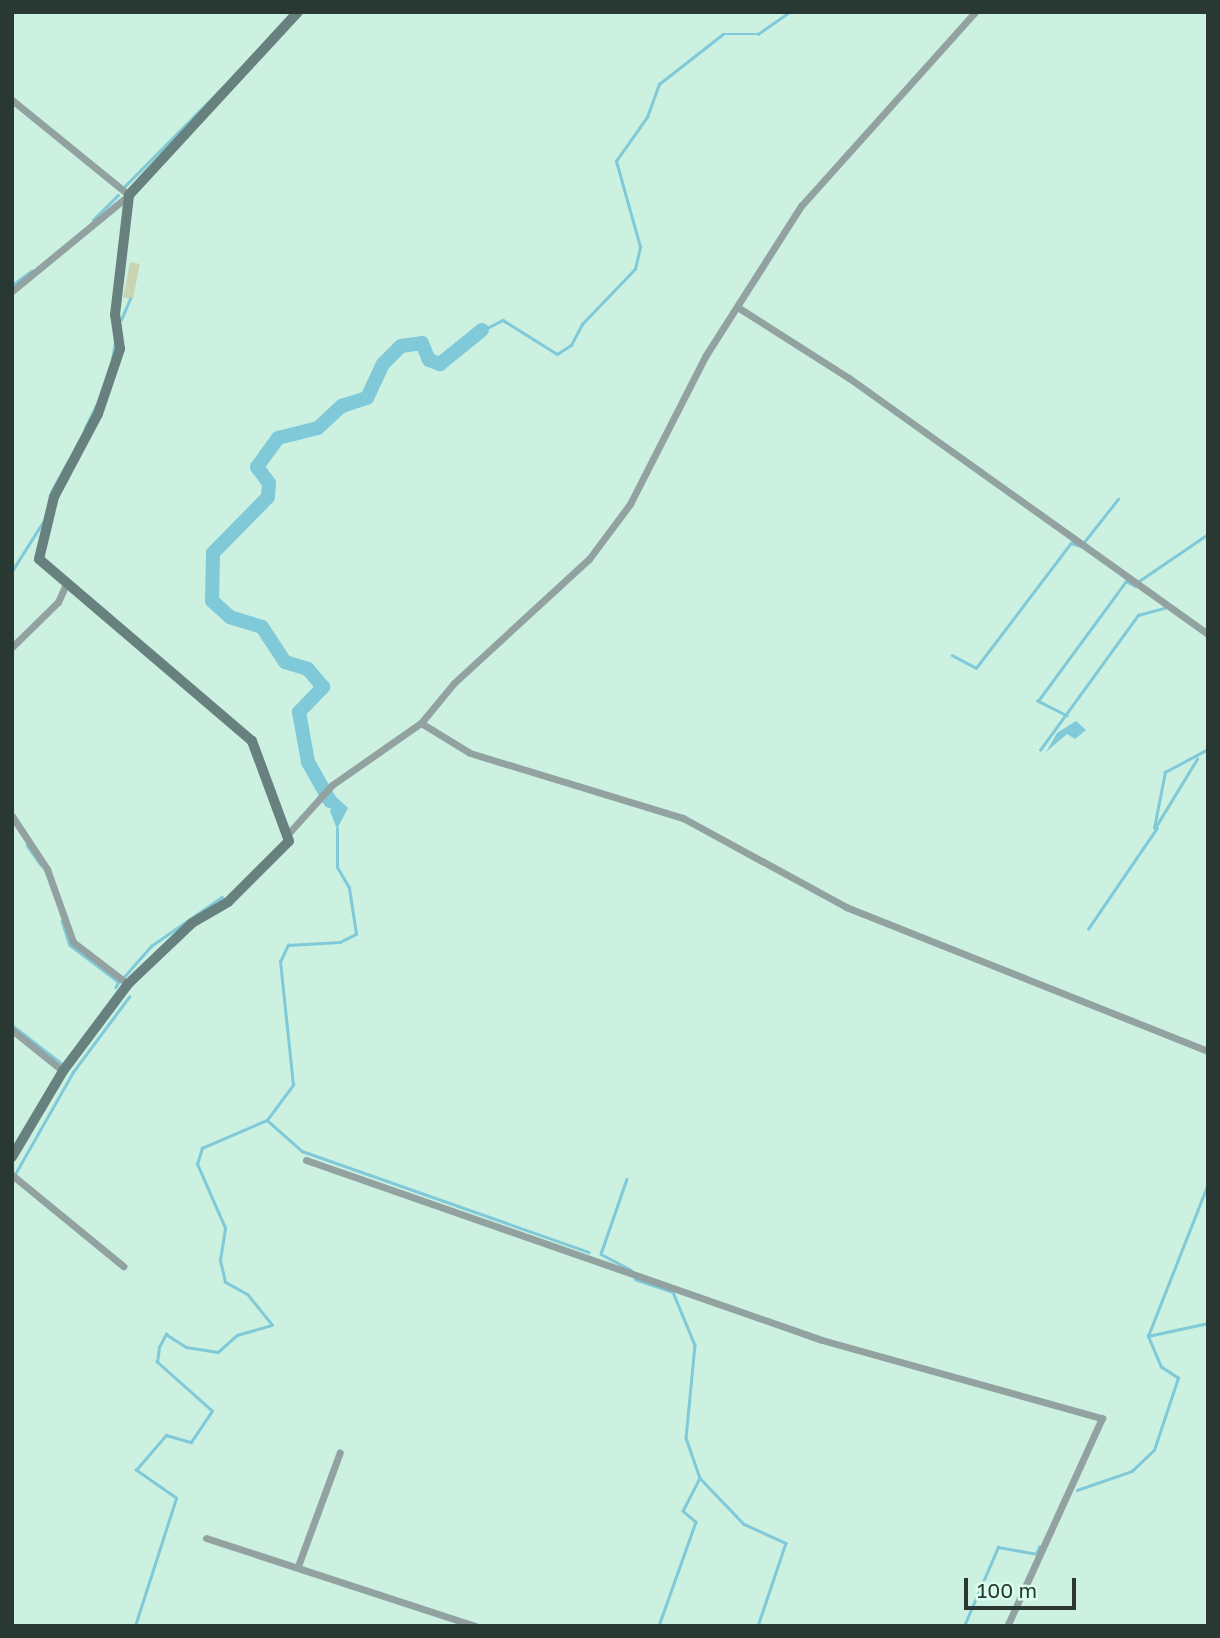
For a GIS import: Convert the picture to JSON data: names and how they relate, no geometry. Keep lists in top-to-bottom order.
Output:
{
  "scale_bar": "100 m"
}
